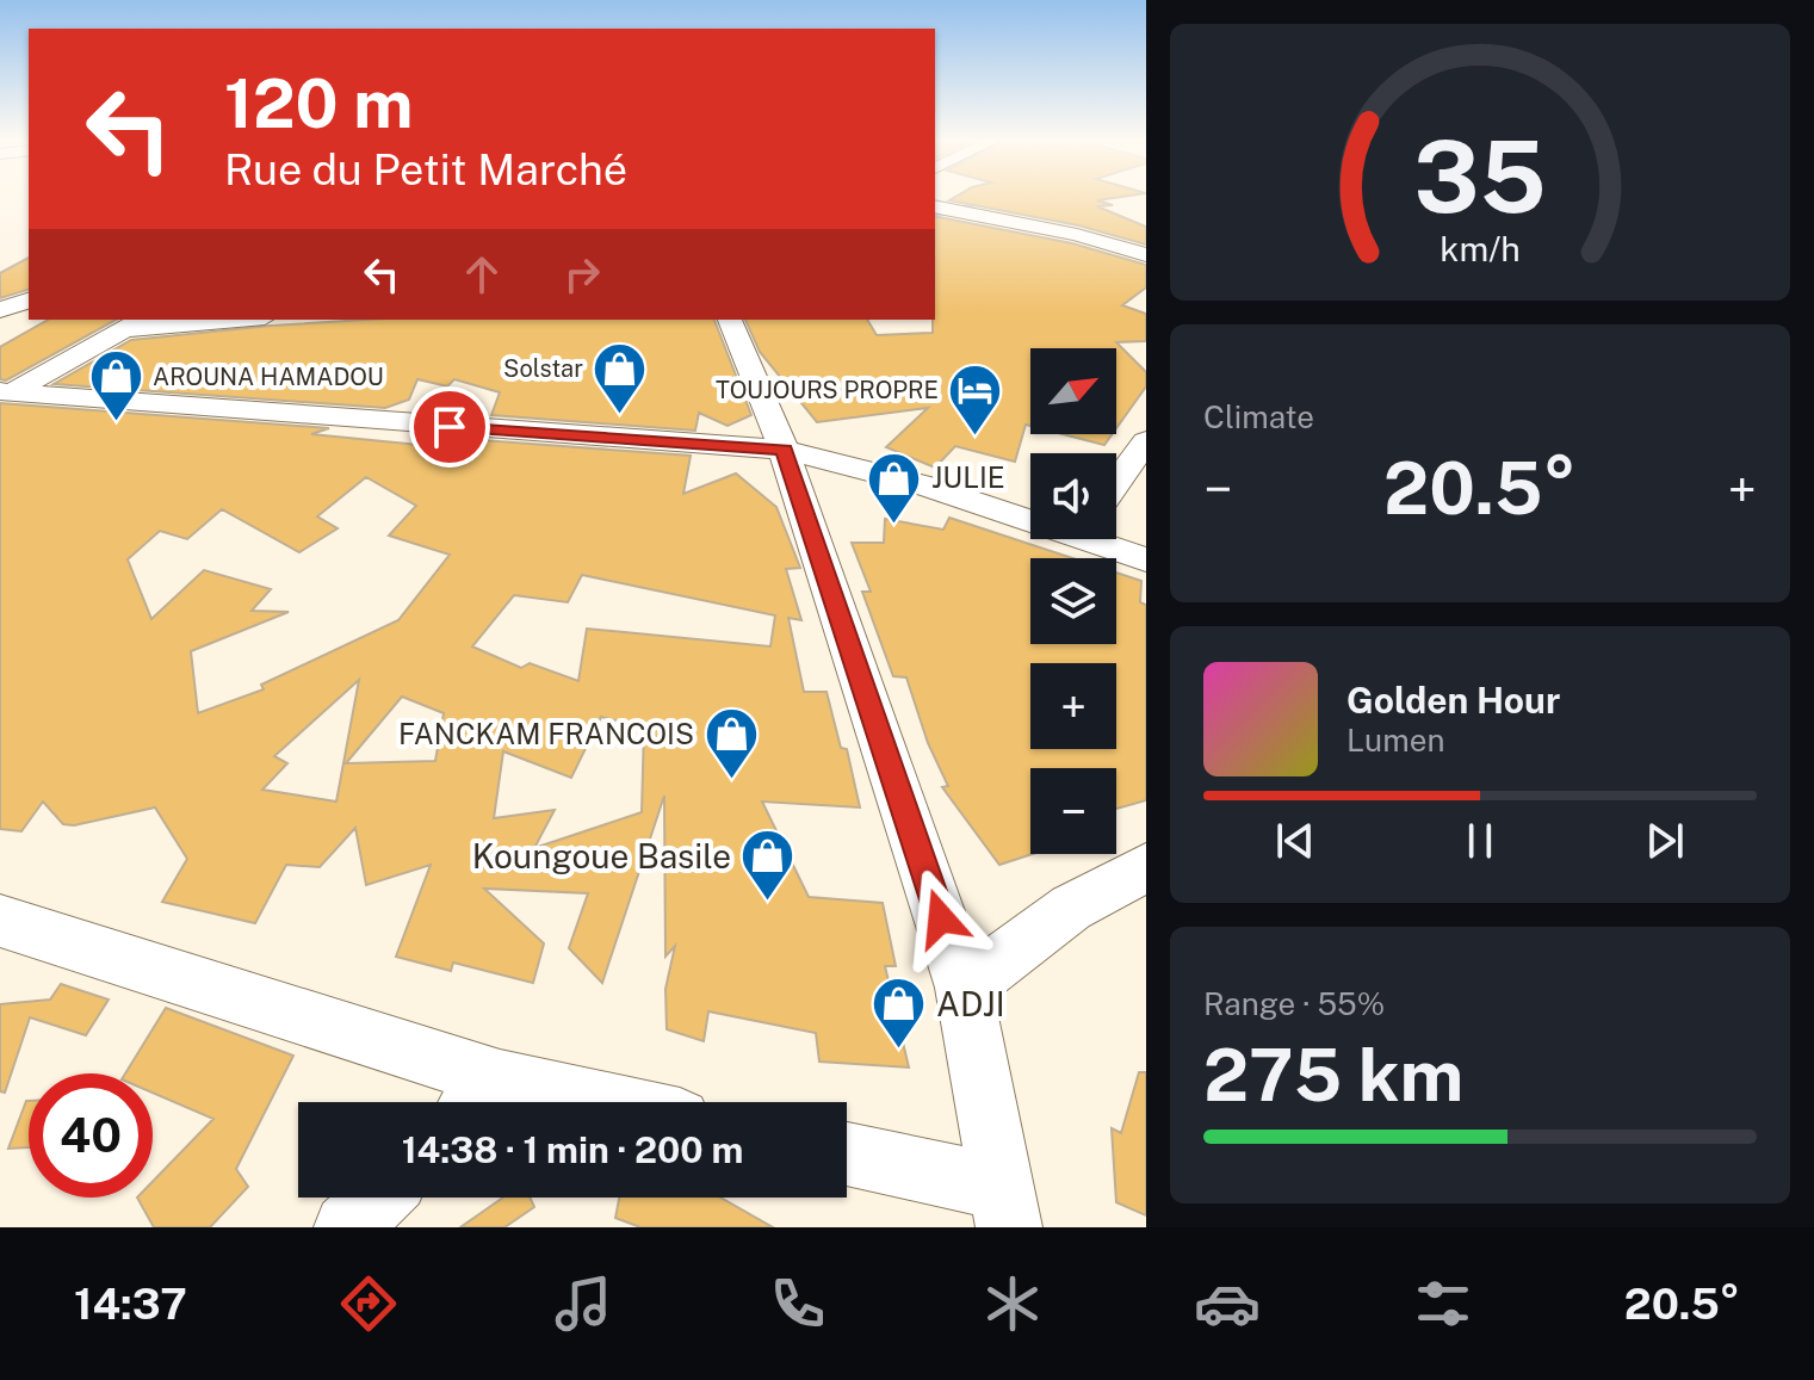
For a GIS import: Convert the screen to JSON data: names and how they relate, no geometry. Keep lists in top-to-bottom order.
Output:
{
  "places": {
    "shop": [
      "Solstar",
      "AROUNA HAMADOU",
      "JULIE",
      "FANCKAM FRANCOIS",
      "Koungoue Basile",
      "ADJI"
    ],
    "hotel": ["TOUJOURS PROPRE"]
  },
  "north": "top right",
  "page": {
    "turn": ["120 m", "Rue du Petit Marché"],
    "tile": [
      "Climate",
      ["Range · 55%", "275 km"]
    ],
    "map_buttons": ["+", "−"],
    "heat": ["−", "20.5°", "+"],
    "song": ["Golden Hour", "Lumen"],
    "limit": "40",
    "trip": "14:38 · 1 min · 200 m",
    "tabs": ["14:37", "20.5°"],
    "gauge": ["35", "km/h"]
  }
}
